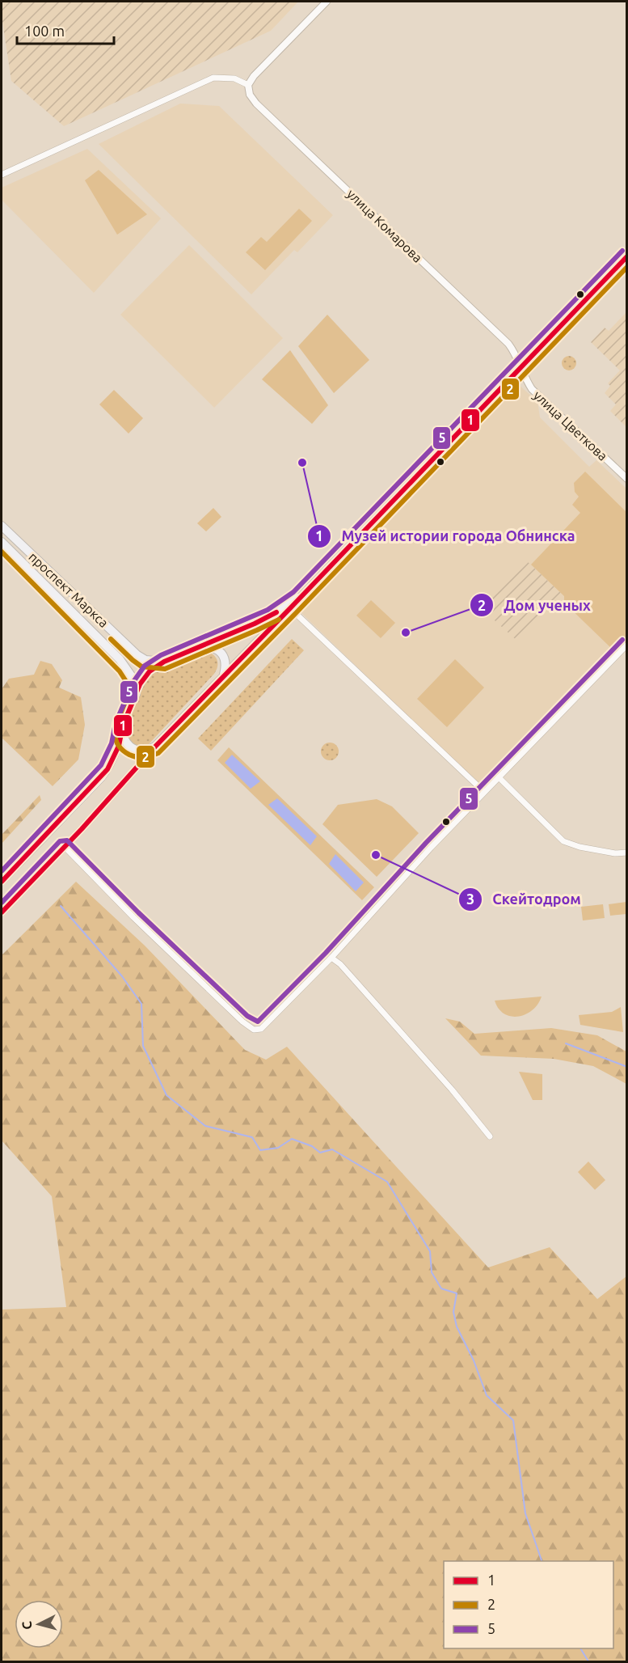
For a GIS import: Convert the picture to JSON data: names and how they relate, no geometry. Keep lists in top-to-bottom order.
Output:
{
  "streets": {
    "main road": ["проспект Маркса"],
    "street": ["улица Комарова", "улица Цветкова"]
  },
  "crossings": [
    ["улица Комарова", "улица Цветкова"]
  ],
  "places": ["Музей истории города Обнинска", "Дом ученых", "Скейтодром"],
  "lines": ["transit line 5", "transit line 1", "transit line 2"],
  "legend": ["1", "2", "5"],
  "scale_bar": "100 m",
  "north": "left"
}
